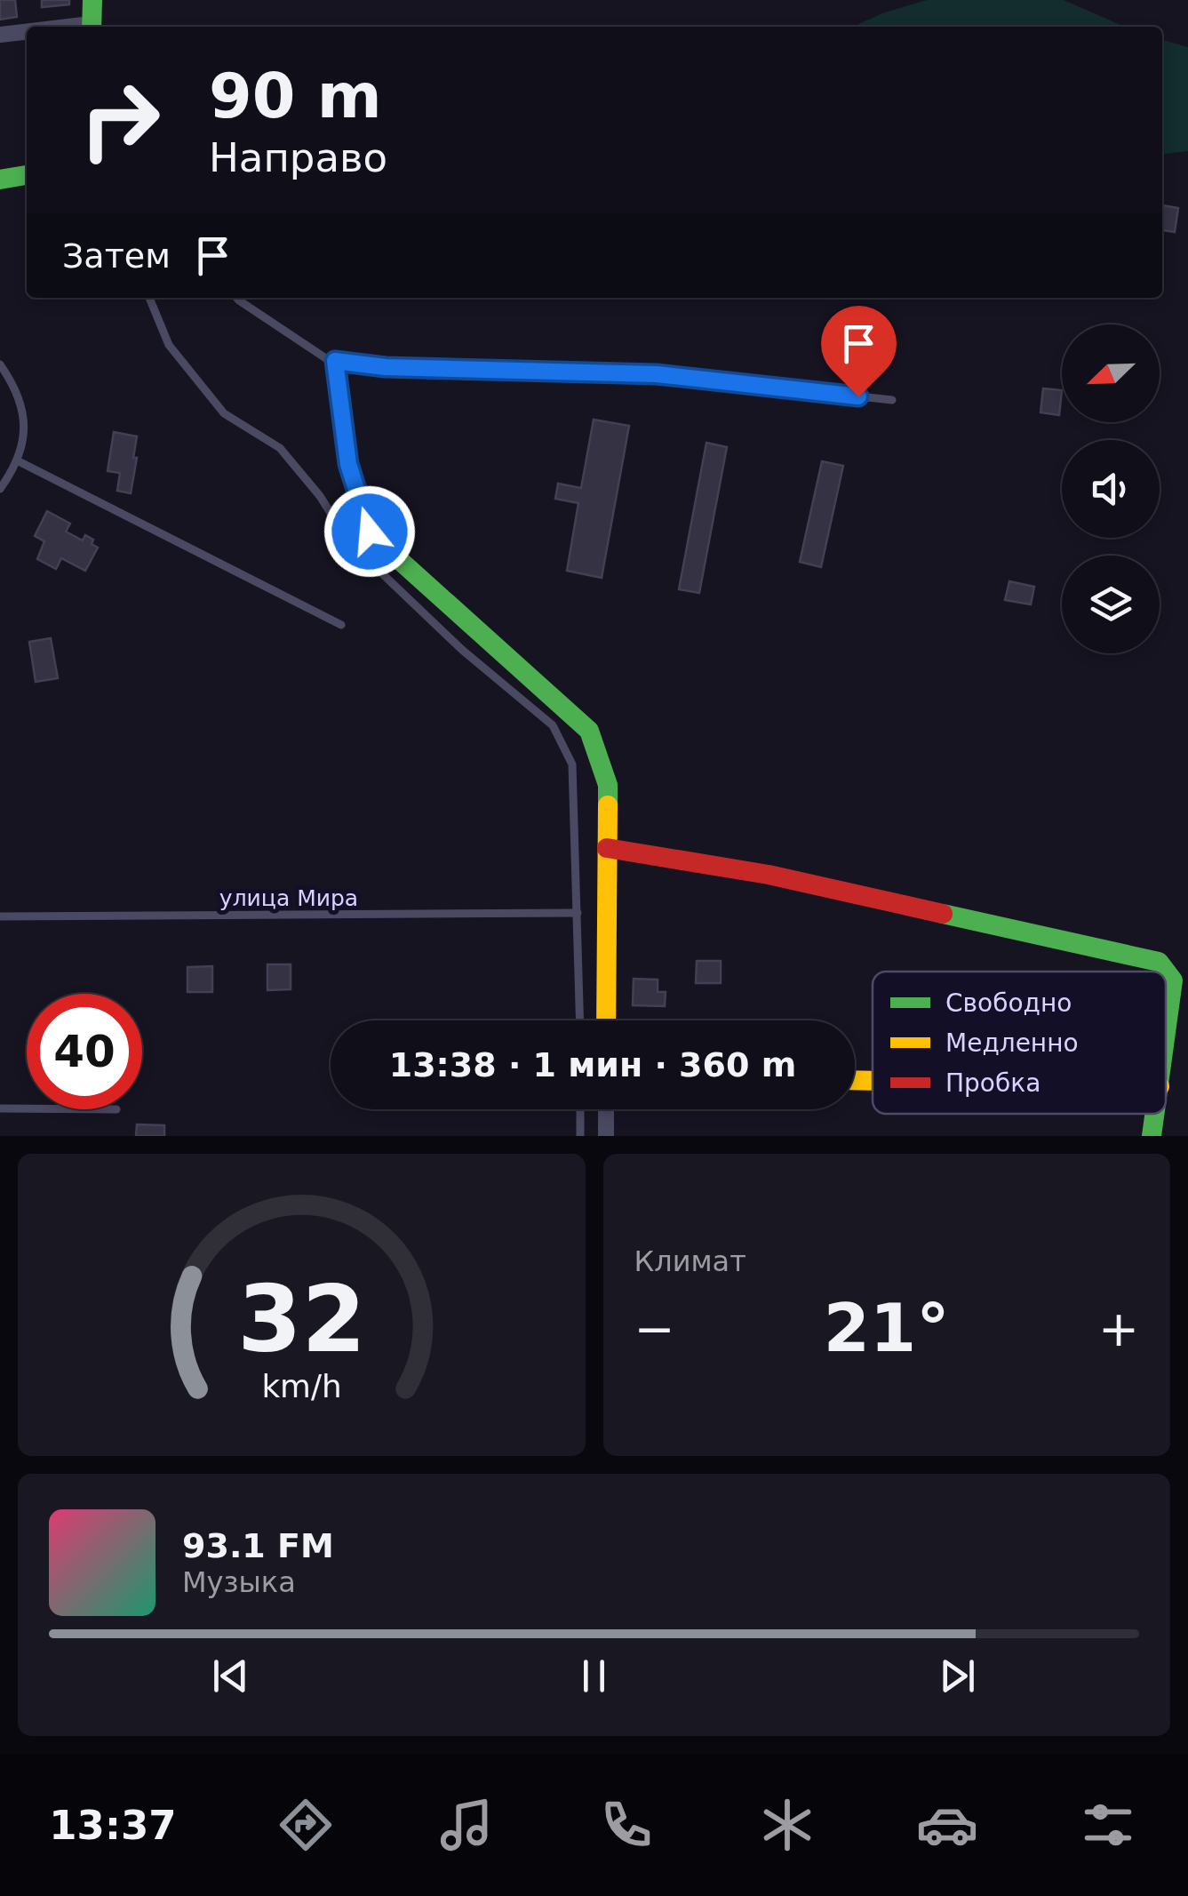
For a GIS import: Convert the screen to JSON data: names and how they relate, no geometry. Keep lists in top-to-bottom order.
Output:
{
  "streets": {
    "lane": ["улица Мира"]
  },
  "legend": ["Свободно", "Медленно", "Пробка"],
  "north": "bottom left",
  "page": {
    "turn": ["90 m", "Направо"],
    "then": "Затем",
    "limit": "40",
    "trip": "13:38 · 1 мин · 360 m",
    "tile": "Климат",
    "heat": ["−", "21°", "+"],
    "song": ["93.1 FM", "Музыка"],
    "tabs": "13:37",
    "gauge": ["32", "km/h"]
  }
}
